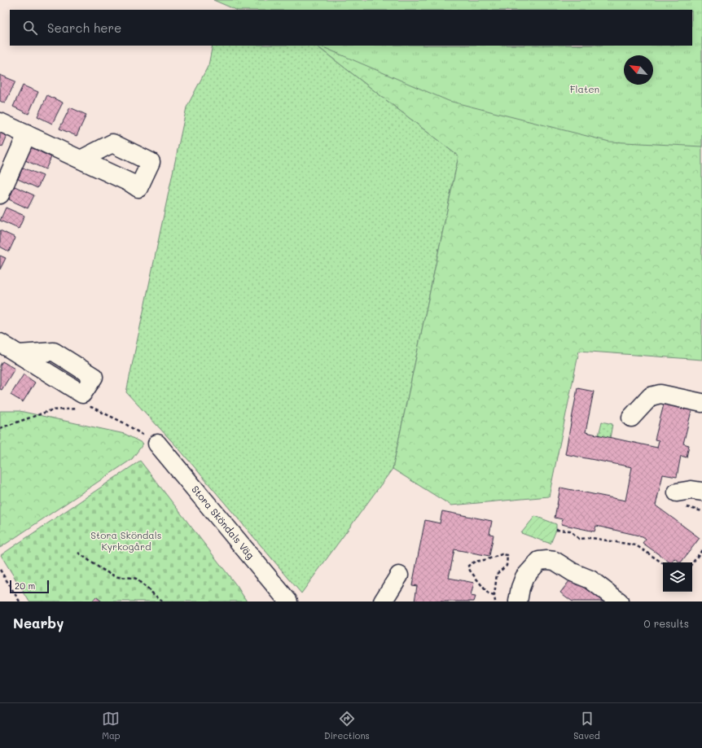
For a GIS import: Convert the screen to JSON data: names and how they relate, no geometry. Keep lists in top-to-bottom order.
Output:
{
  "streets": {
    "street": ["Stora Sköndals Väg"]
  },
  "parks": ["Flaten", "Stora Sköndals Kyrkogård"],
  "scale_bar": "20 m",
  "north": "top left",
  "page": {
    "search": "Search here",
    "scale": "20 m",
    "heading": ["Nearby", "0 results"],
    "nav": ["Map", "Directions", "Saved"]
  }
}
